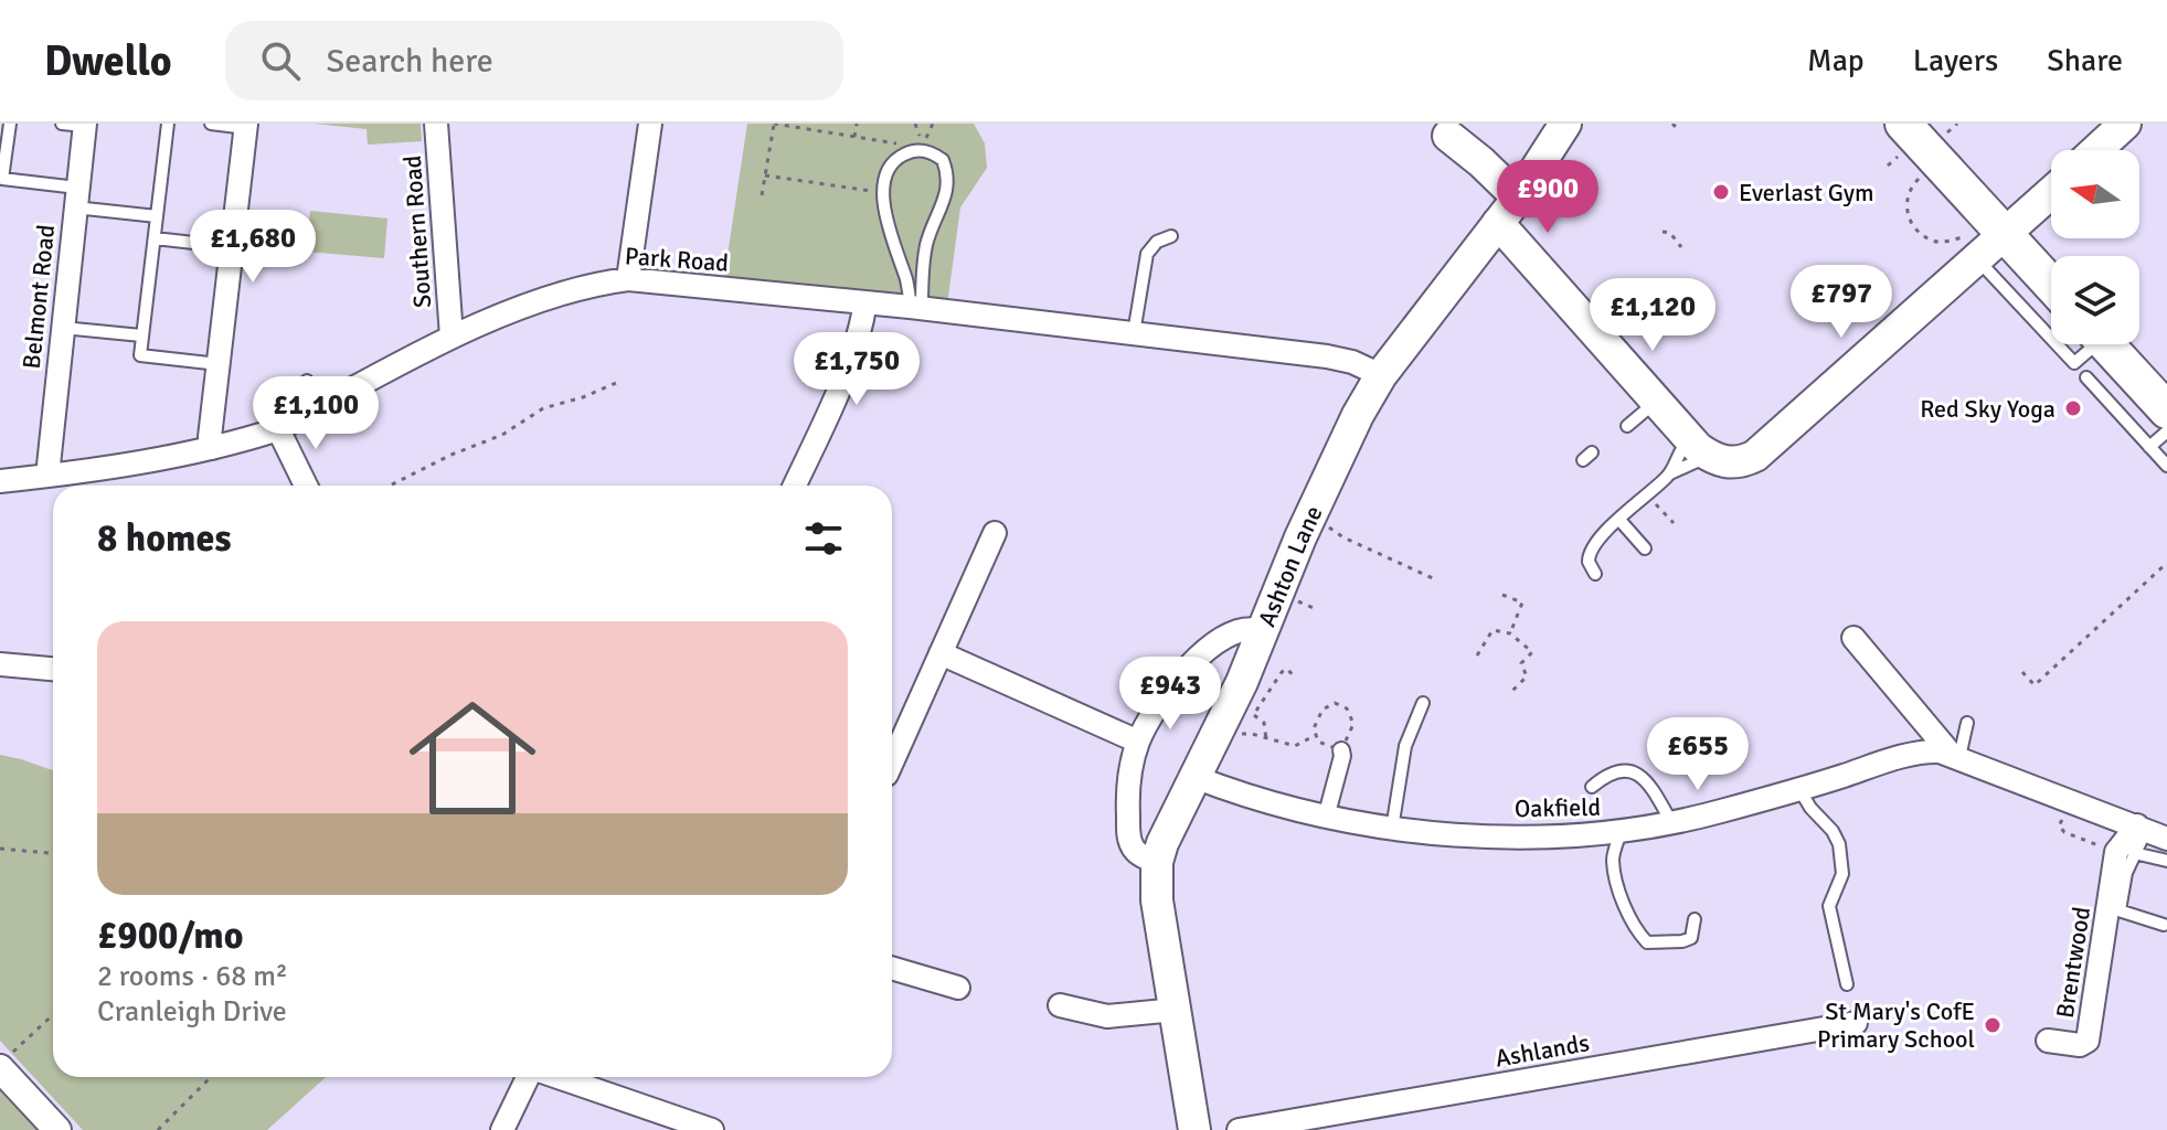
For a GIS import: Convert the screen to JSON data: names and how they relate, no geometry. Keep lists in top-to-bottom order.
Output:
{
  "streets": {
    "main road": ["Ashton Lane"],
    "street": [
      "Southern Road",
      "Park Road",
      "Belmont Road",
      "Oakfield",
      "Brentwood",
      "Ashlands"
    ]
  },
  "crossings": [
    ["Southern Road", "Park Road"],
    ["Park Road", "Belmont Road"],
    ["Park Road", "Ashton Lane"],
    ["Ashton Lane", "Oakfield"]
  ],
  "places": ["Everlast Gym", "Red Sky Yoga", "St Mary's CofE Primary School"],
  "north": "left",
  "page": {
    "header": "Dwello",
    "search": "Search here",
    "nav": ["Map", "Layers", "Share"],
    "price": [
      "£900",
      "£1,680",
      "£797",
      "£1,120",
      "£1,750",
      "£1,100",
      "£943",
      "£655"
    ],
    "heading": "8 homes",
    "list": [
      {
        "name": "£900/mo",
        "note": "2 rooms · 68 m² · Cranleigh Drive"
      }
    ]
  }
}
